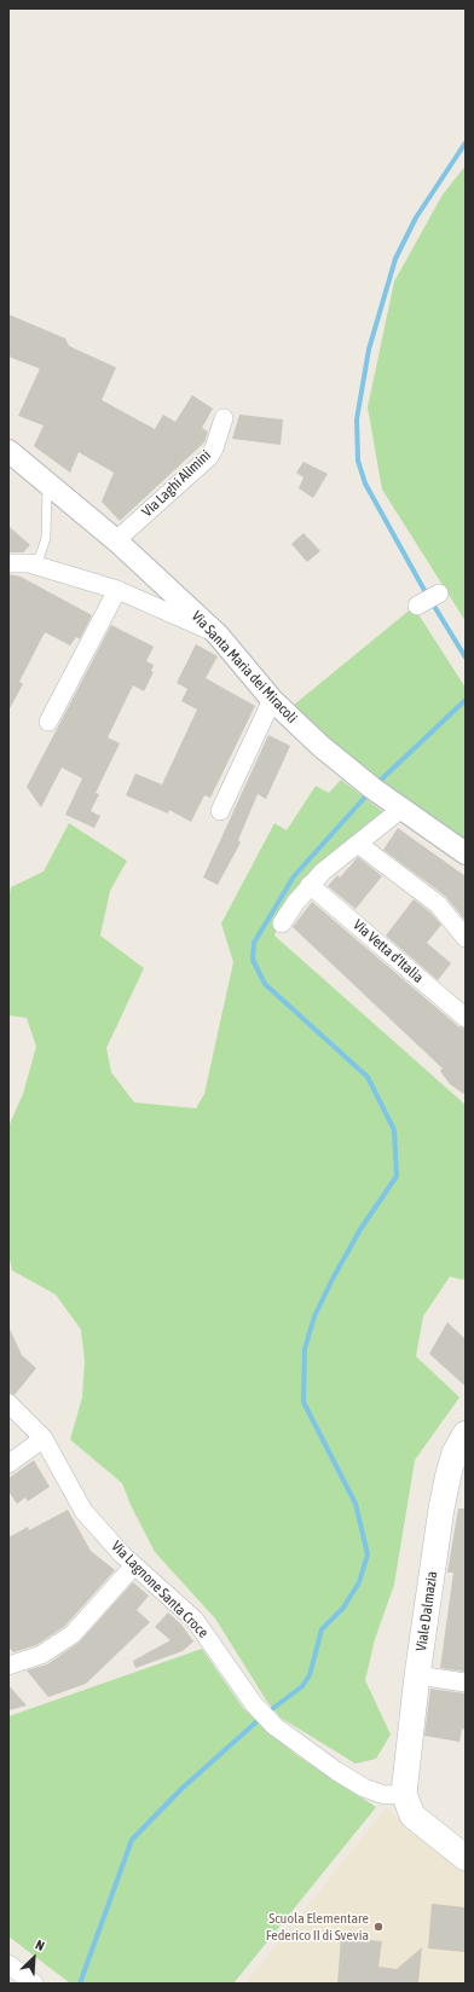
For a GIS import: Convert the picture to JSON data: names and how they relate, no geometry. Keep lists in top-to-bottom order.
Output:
{
  "streets": {
    "main road": ["Viale Dalmazia"],
    "street": [
      "Via Laghi Alimini",
      "Via Santa Maria dei Miracoli",
      "Via Vetta d'Italia",
      "Via Lagnone Santa Croce"
    ]
  },
  "crossings": [
    ["Via Laghi Alimini", "Via Santa Maria dei Miracoli"],
    ["Via Lagnone Santa Croce", "Viale Dalmazia"]
  ],
  "places": ["Scuola Elementare Federico II di Svevia"],
  "north": "top right"
}
